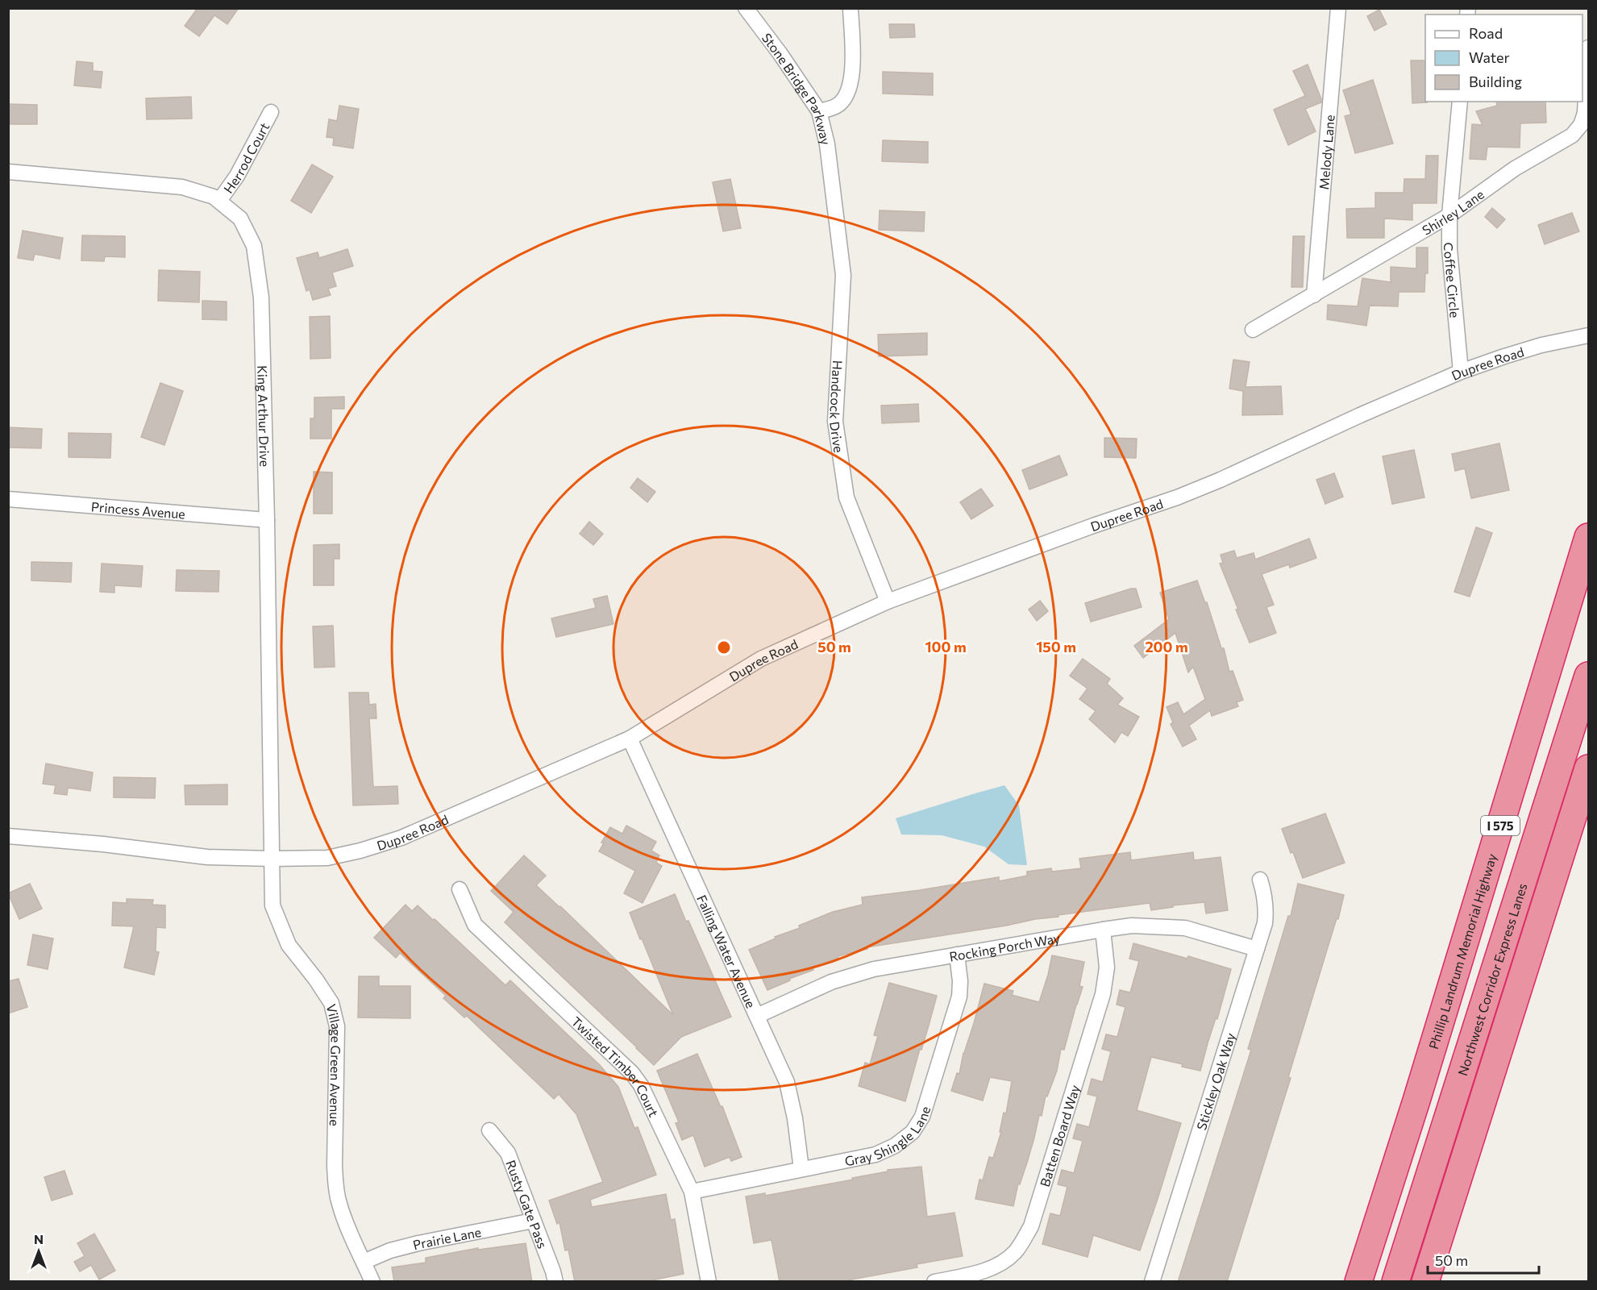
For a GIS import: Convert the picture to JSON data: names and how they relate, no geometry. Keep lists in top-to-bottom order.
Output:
{
  "streets": {
    "highway": ["I 575", "Phillip Landrum Memorial Highway", "Northwest Corridor Express Lanes"],
    "street": [
      "Stone Bridge Parkway",
      "Melody Lane",
      "Herrod Court",
      "Shirley Lane",
      "Coffee Circle",
      "Dupree Road",
      "Handcock Drive",
      "King Arthur Drive",
      "Princess Avenue",
      "Rocking Porch Way",
      "Falling Water Avenue",
      "Village Green Avenue",
      "Twisted Timber Court",
      "Stickley Oak Way",
      "Gray Shingle Lane",
      "Batten Board Way",
      "Rusty Gate Pass",
      "Prairie Lane"
    ]
  },
  "crossings": [
    ["Stone Bridge Parkway", "Handcock Drive"],
    ["Melody Lane", "Shirley Lane"],
    ["Herrod Court", "King Arthur Drive"],
    ["Shirley Lane", "Coffee Circle"],
    ["Coffee Circle", "Dupree Road"],
    ["Dupree Road", "Handcock Drive"],
    ["Dupree Road", "King Arthur Drive"],
    ["Dupree Road", "Falling Water Avenue"],
    ["Dupree Road", "Village Green Avenue"],
    ["King Arthur Drive", "Princess Avenue"],
    ["King Arthur Drive", "Village Green Avenue"],
    ["Rocking Porch Way", "Falling Water Avenue"],
    ["Rocking Porch Way", "Stickley Oak Way"],
    ["Rocking Porch Way", "Gray Shingle Lane"],
    ["Rocking Porch Way", "Batten Board Way"],
    ["Falling Water Avenue", "Gray Shingle Lane"],
    ["Village Green Avenue", "Prairie Lane"],
    ["Twisted Timber Court", "Gray Shingle Lane"],
    ["Rusty Gate Pass", "Prairie Lane"]
  ],
  "legend": ["Road", "Water", "Building"],
  "scale_bar": "50 m",
  "north": "top",
  "rings": [
    "50 m",
    "100 m",
    "150 m",
    "200 m"
  ]
}
